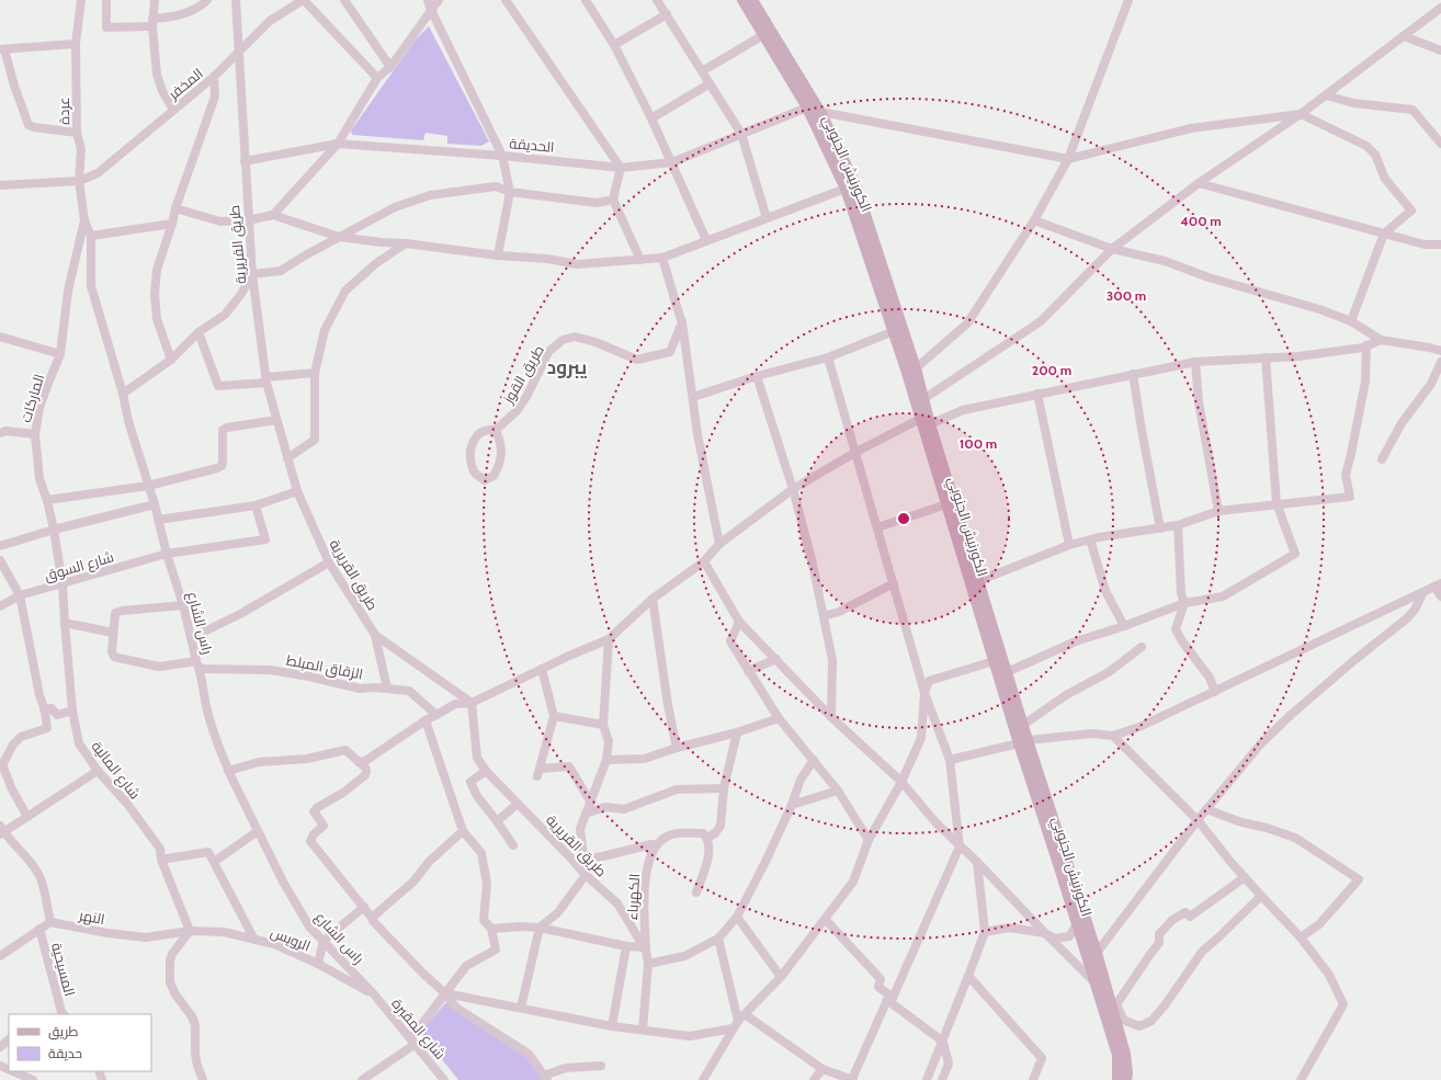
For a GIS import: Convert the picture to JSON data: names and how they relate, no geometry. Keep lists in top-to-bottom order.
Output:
{
  "streets": {
    "main road": ["الكورنيش الجنوبي"],
    "street": [
      "المخفر",
      "عردة",
      "الحديقة",
      "طريق القريرية",
      "طريق القوز",
      "الماركات",
      "شارع السوق",
      "راس الشارع",
      "الزقاق المبلط",
      "شارع المالية",
      "الكهرباء",
      "النهر",
      "الرويس",
      "المسيحية",
      "شارع المقبرة"
    ]
  },
  "crossings": [
    ["المخفر", "عردة"],
    ["المخفر", "طريق القريرية"],
    ["عردة", "الماركات"],
    ["عردة", "راس الشارع"],
    ["الحديقة", "الكورنيش الجنوبي"],
    ["الحديقة", "طريق القريرية"],
    ["طريق القريرية", "الكهرباء"],
    ["الماركات", "شارع السوق"],
    ["الماركات", "راس الشارع"],
    ["الماركات", "شارع المالية"],
    ["شارع السوق", "راس الشارع"],
    ["شارع السوق", "شارع المالية"],
    ["راس الشارع", "الزقاق المبلط"],
    ["راس الشارع", "الرويس"],
    ["راس الشارع", "شارع المقبرة"],
    ["شارع المالية", "النهر"],
    ["شارع المالية", "الرويس"],
    ["النهر", "الرويس"],
    ["الرويس", "شارع المقبرة"]
  ],
  "districts": ["يبرود"],
  "legend": ["طريق", "حديقة"],
  "rings": [
    "400 m",
    "300 m",
    "200 m",
    "100 m"
  ]
}
